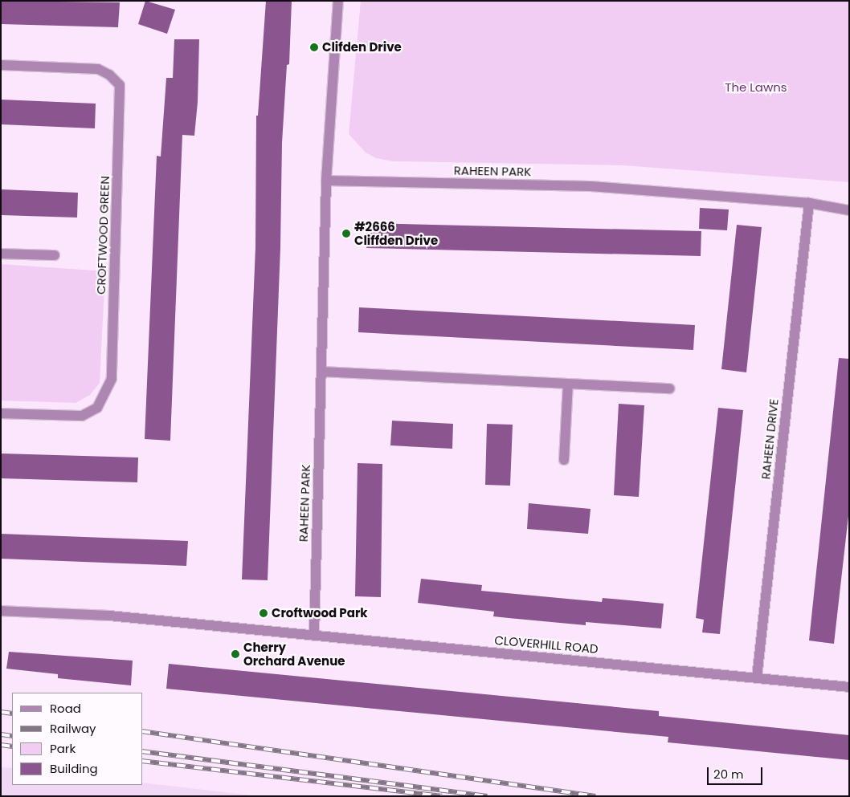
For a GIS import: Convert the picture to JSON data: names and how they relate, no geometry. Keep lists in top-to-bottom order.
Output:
{
  "streets": {
    "street": [
      "RAHEEN PARK",
      "CROFTWOOD GREEN",
      "RAHEEN DRIVE",
      "CLOVERHILL ROAD"
    ]
  },
  "crossings": [
    ["RAHEEN PARK", "RAHEEN DRIVE"],
    ["RAHEEN PARK", "CLOVERHILL ROAD"],
    ["RAHEEN DRIVE", "CLOVERHILL ROAD"]
  ],
  "parks": ["The Lawns"],
  "places": [
    "Clifden Drive",
    "#2666 Cliffden Drive",
    "Croftwood Park",
    "Cherry Orchard Avenue"
  ],
  "legend": [
    "Road",
    "Railway",
    "Park",
    "Building"
  ],
  "scale_bar": "20 m"
}
